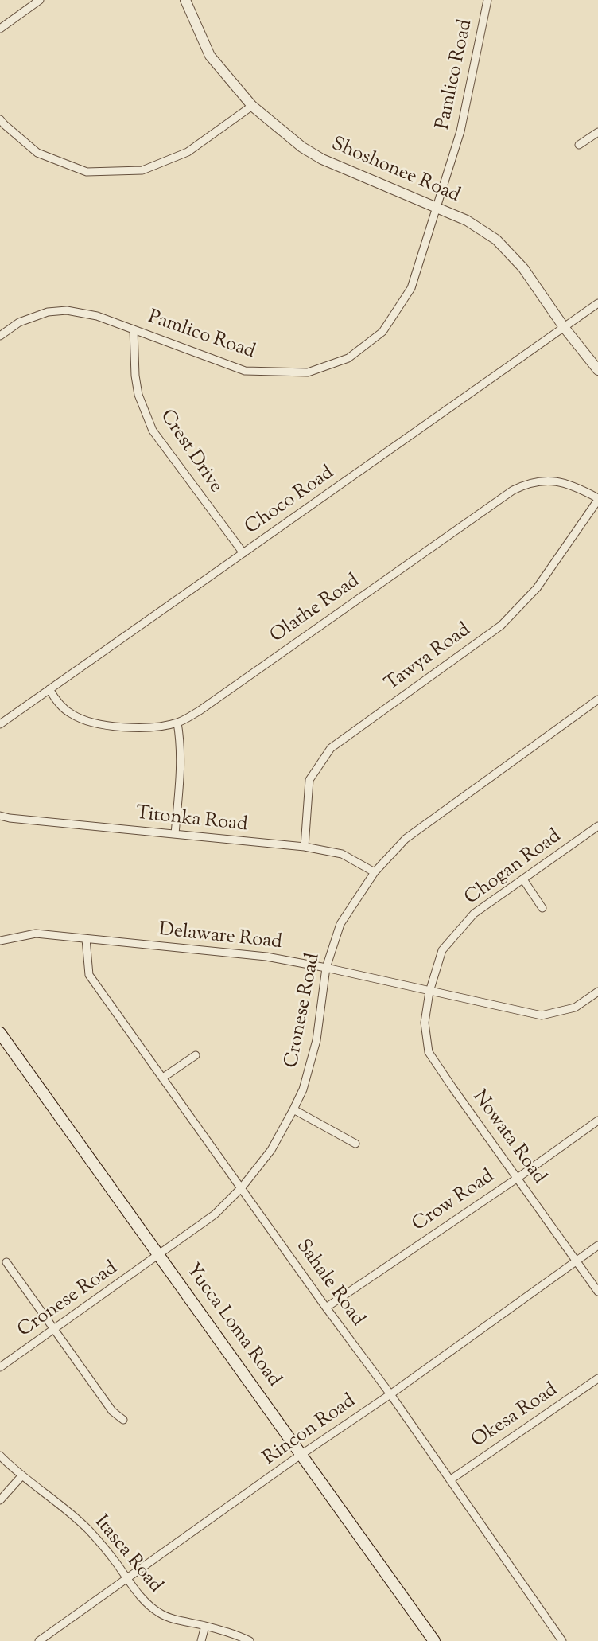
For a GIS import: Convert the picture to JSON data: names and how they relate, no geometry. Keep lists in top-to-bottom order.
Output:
{
  "streets": {
    "main road": ["Yucca Loma Road"],
    "street": [
      "Pamlico Road",
      "Shoshonee Road",
      "Crest Drive",
      "Choco Road",
      "Olathe Road",
      "Tawya Road",
      "Titonka Road",
      "Chogan Road",
      "Delaware Road",
      "Cronese Road",
      "Nowata Road",
      "Crow Road",
      "Sahale Road",
      "Okesa Road",
      "Rincon Road",
      "Itasca Road"
    ]
  },
  "crossings": [
    ["Pamlico Road", "Shoshonee Road"],
    ["Pamlico Road", "Crest Drive"],
    ["Shoshonee Road", "Choco Road"],
    ["Crest Drive", "Choco Road"],
    ["Choco Road", "Olathe Road"],
    ["Olathe Road", "Tawya Road"],
    ["Tawya Road", "Titonka Road"],
    ["Titonka Road", "Cronese Road"],
    ["Chogan Road", "Delaware Road"],
    ["Chogan Road", "Nowata Road"],
    ["Delaware Road", "Cronese Road"],
    ["Delaware Road", "Nowata Road"],
    ["Delaware Road", "Sahale Road"],
    ["Cronese Road", "Sahale Road"],
    ["Cronese Road", "Yucca Loma Road"],
    ["Nowata Road", "Crow Road"],
    ["Nowata Road", "Rincon Road"],
    ["Crow Road", "Sahale Road"],
    ["Sahale Road", "Okesa Road"],
    ["Sahale Road", "Rincon Road"],
    ["Yucca Loma Road", "Rincon Road"],
    ["Rincon Road", "Itasca Road"]
  ]
}
